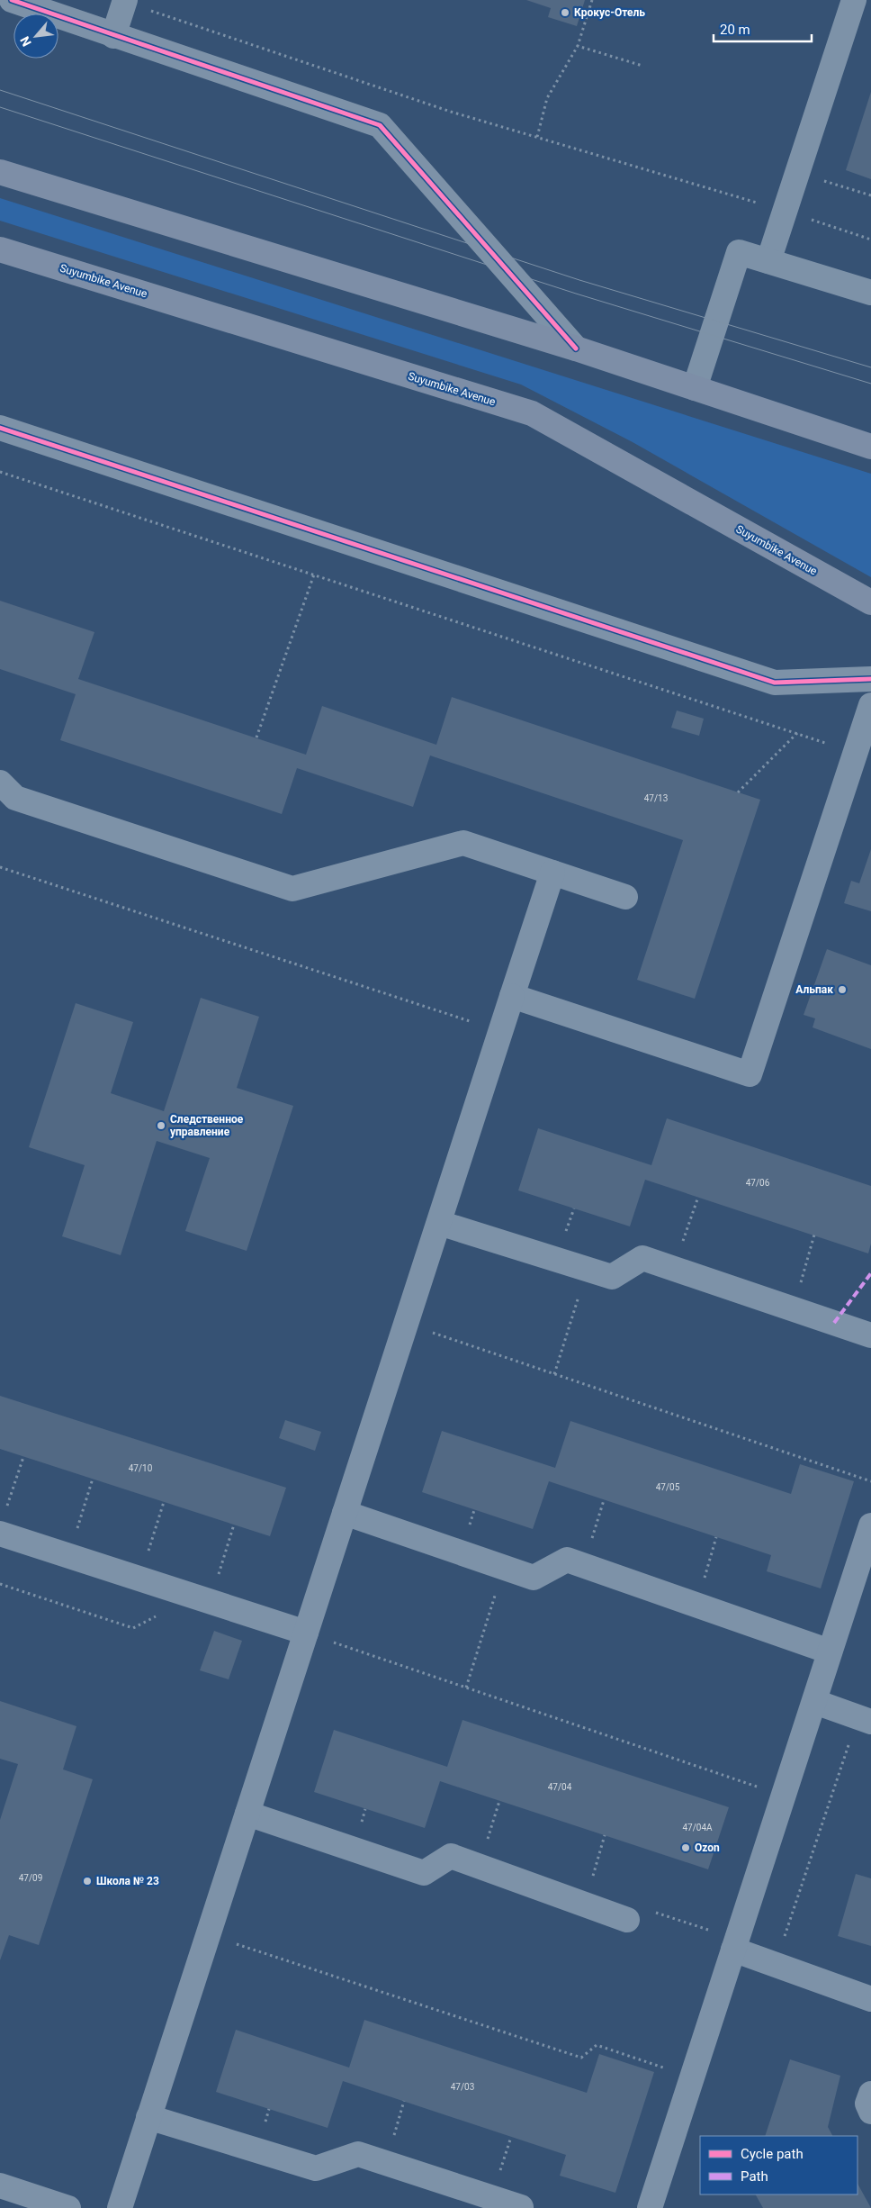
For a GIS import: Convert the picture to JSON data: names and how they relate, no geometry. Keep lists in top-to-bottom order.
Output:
{
  "streets": {
    "main road": ["Suyumbike Avenue"]
  },
  "places": [
    "Крокус-Отель",
    "Альпак",
    "Следственное управление",
    "Ozon",
    "Школа № 23"
  ],
  "house_numbers": [
    "47/13",
    "47/06",
    "47/10",
    "47/05",
    "47/04",
    "47/04А",
    "47/09",
    "47/03"
  ],
  "legend": ["Cycle path", "Path"],
  "scale_bar": "20 m",
  "north": "bottom left"
}
